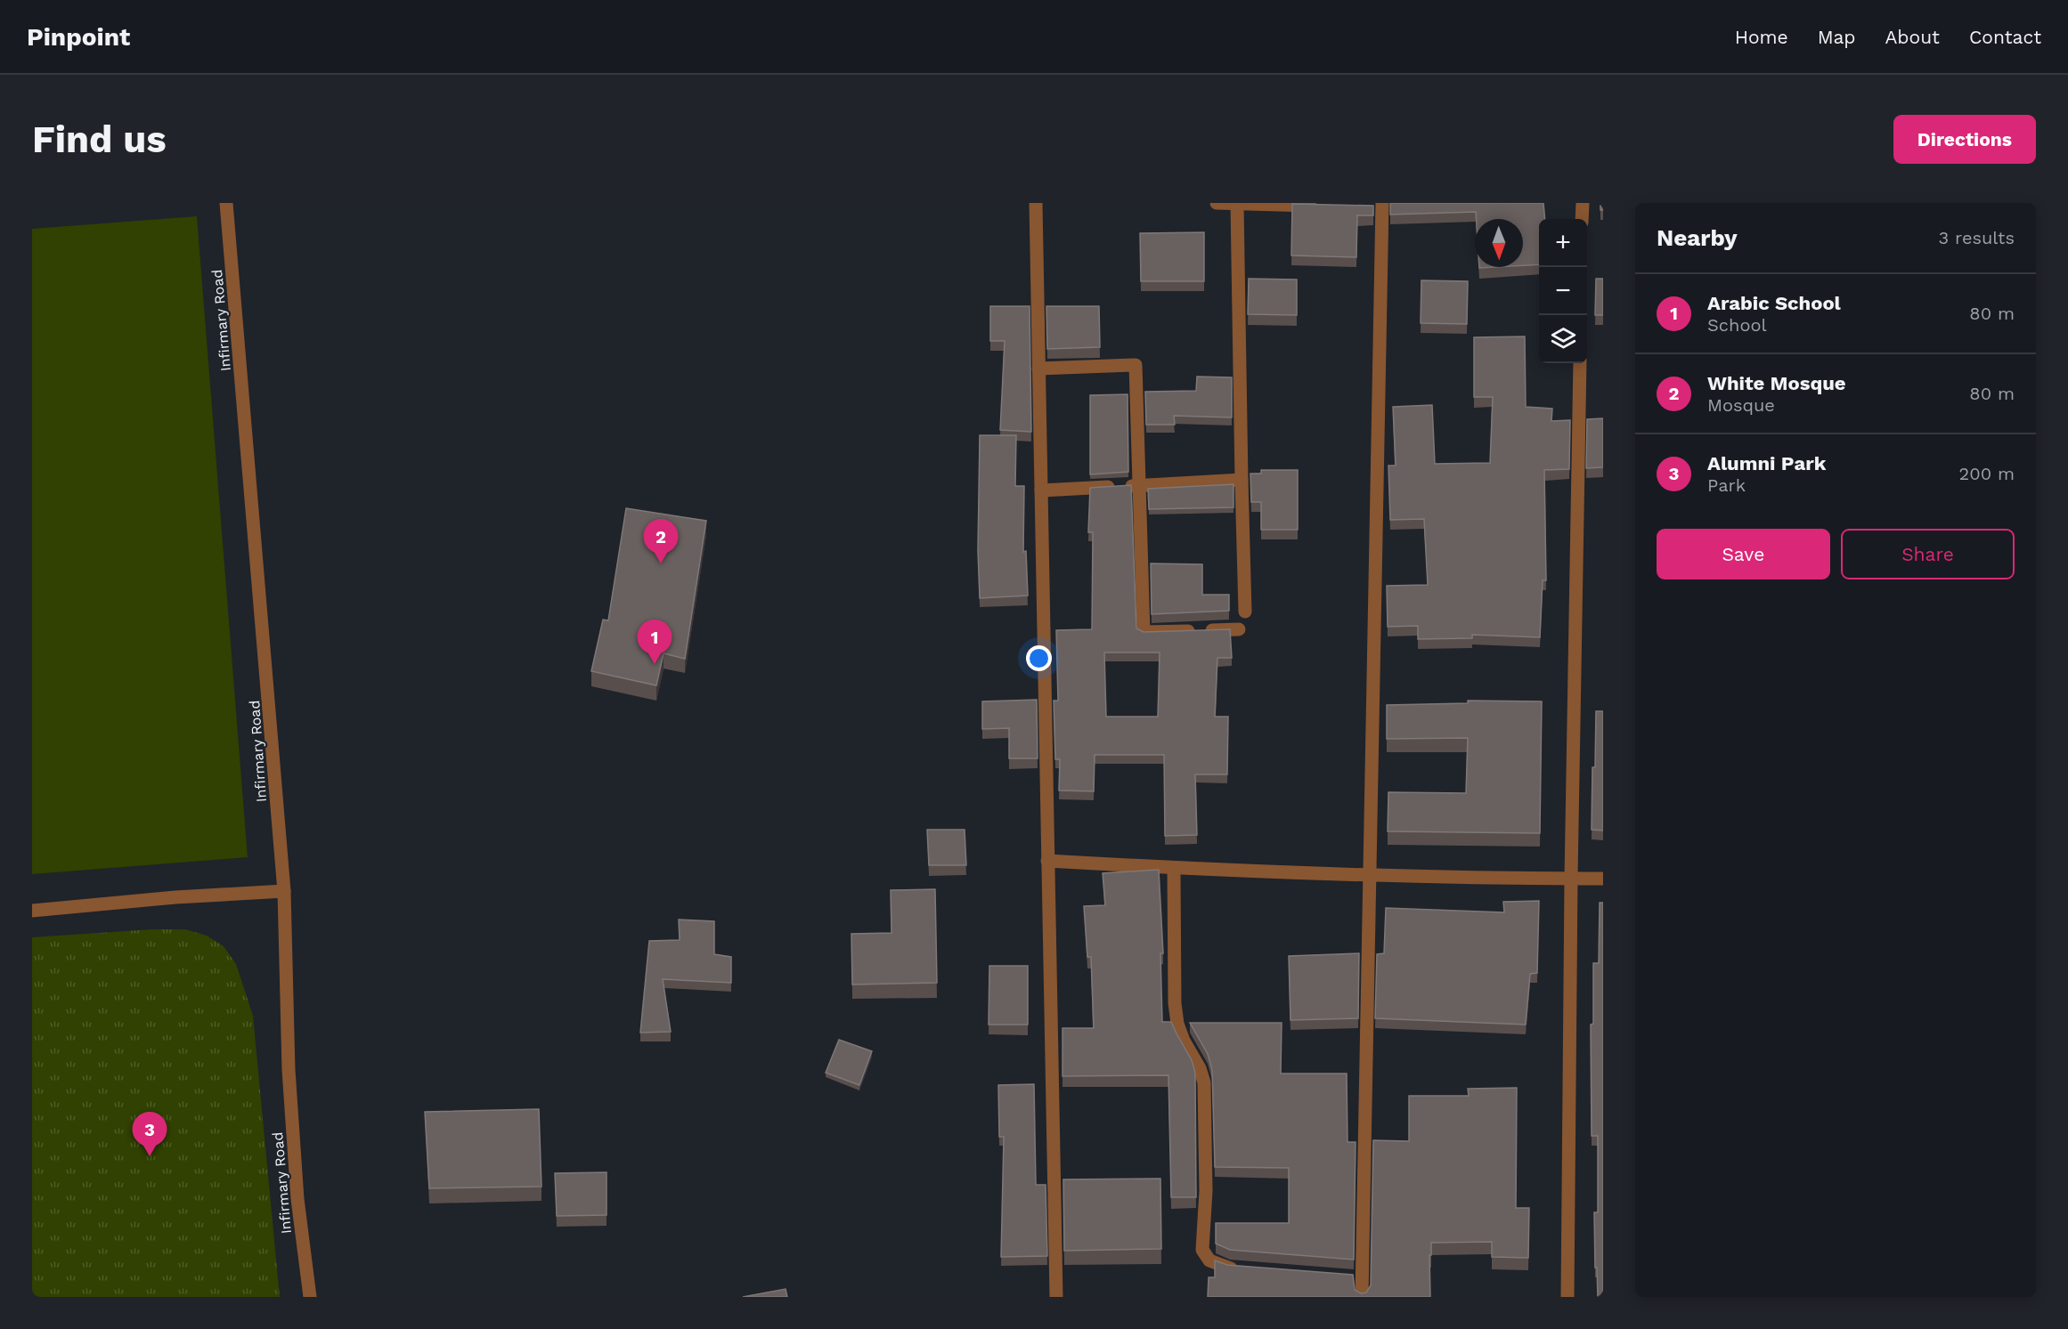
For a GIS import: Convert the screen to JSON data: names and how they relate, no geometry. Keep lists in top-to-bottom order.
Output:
{
  "streets": {
    "street": ["Infirmary Road"]
  },
  "north": "bottom",
  "page": {
    "header": "Pinpoint",
    "nav": [
      "Home",
      "Map",
      "About",
      "Contact"
    ],
    "buttons": [
      "Directions",
      ["Save", "Share"]
    ],
    "title": "Find us",
    "heading": ["Nearby", "3 results"],
    "map_buttons": ["+", "−"],
    "list": [
      {
        "mark": "1",
        "name": "Arabic School",
        "note": "School",
        "value": "80 m"
      },
      {
        "mark": "2",
        "name": "White Mosque",
        "note": "Mosque",
        "value": "80 m"
      },
      {
        "mark": "3",
        "name": "Alumni Park",
        "note": "Park",
        "value": "200 m"
      }
    ],
    "pins": ["2", "1", "3"]
  }
}
